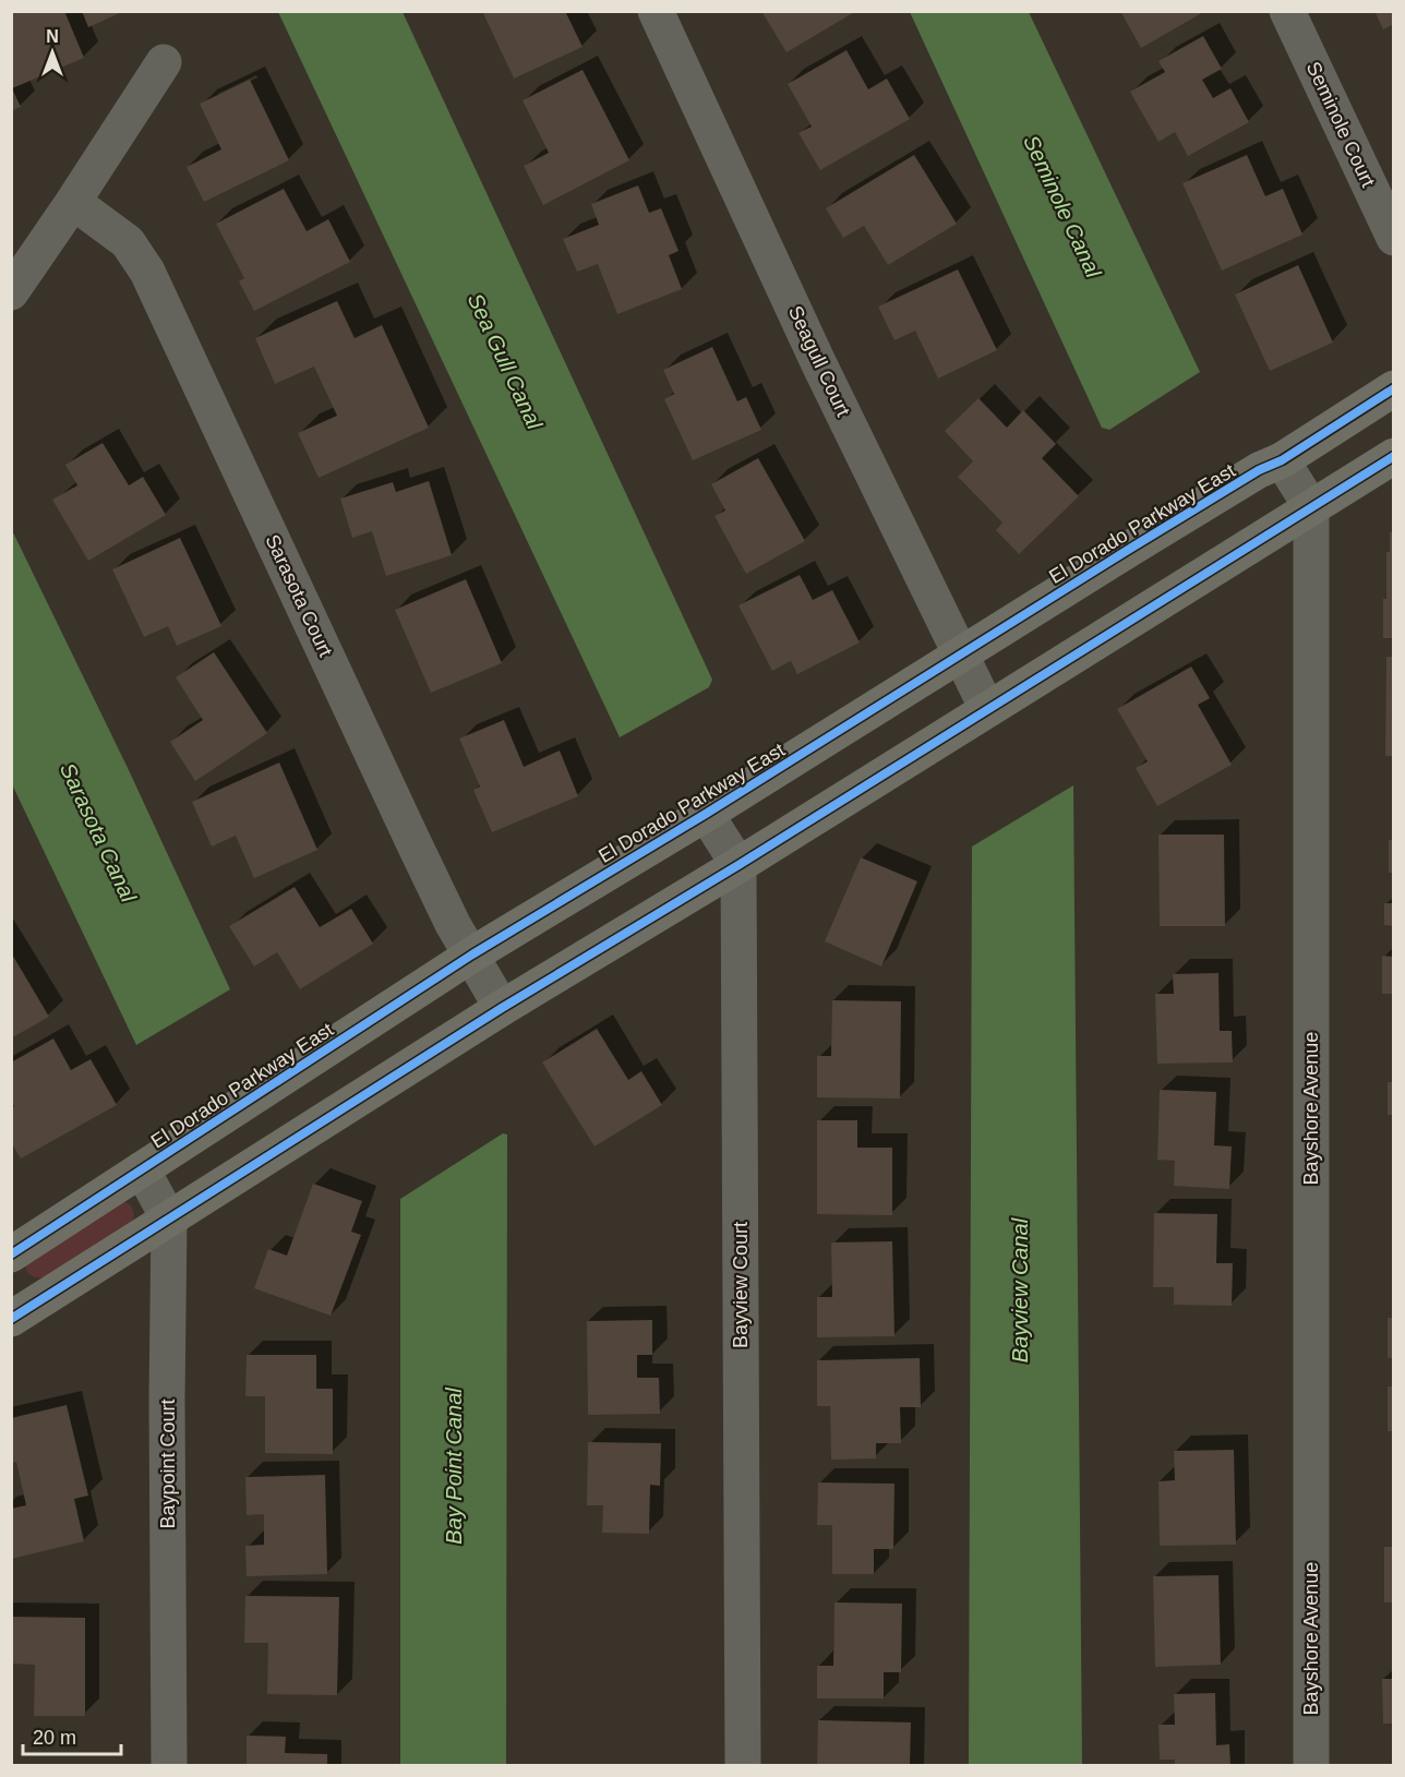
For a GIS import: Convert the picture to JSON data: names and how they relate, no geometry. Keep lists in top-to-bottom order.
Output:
{
  "streets": {
    "street": [
      "Seminole Court",
      "Seagull Court",
      "El Dorado Parkway East",
      "Sarasota Court",
      "Bayshore Avenue",
      "Bayview Court",
      "Baypoint Court"
    ]
  },
  "crossings": [
    ["Seagull Court", "El Dorado Parkway East"],
    ["El Dorado Parkway East", "Sarasota Court"],
    ["El Dorado Parkway East", "Baypoint Court"]
  ],
  "water": [
    "Seminole Canal",
    "Sea Gull Canal",
    "Sarasota Canal",
    "Bayview Canal",
    "Bay Point Canal"
  ],
  "scale_bar": "20 m",
  "north": "top"
}
